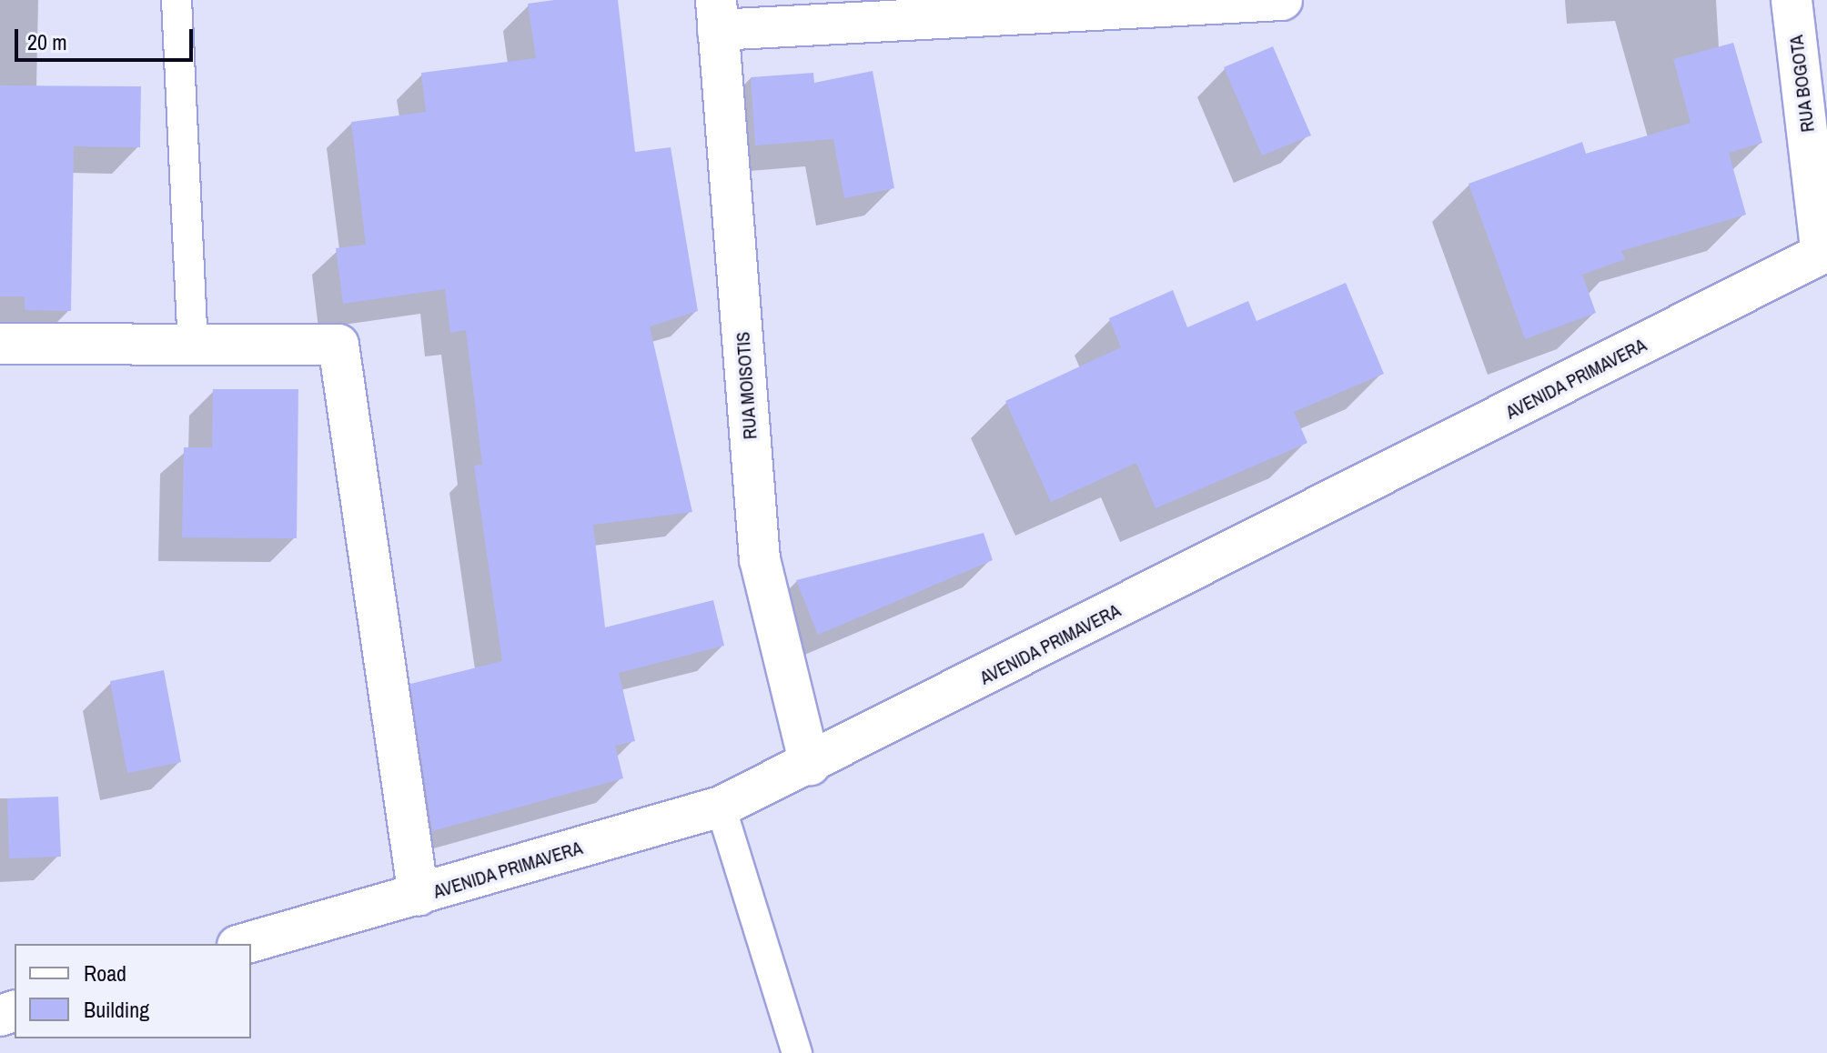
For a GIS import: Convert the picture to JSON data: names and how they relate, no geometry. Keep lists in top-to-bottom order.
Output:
{
  "streets": {
    "street": ["RUA BOGOTA", "AVENIDA PRIMAVERA", "RUA MOISOTIS"]
  },
  "crossings": [
    ["RUA BOGOTA", "AVENIDA PRIMAVERA"],
    ["AVENIDA PRIMAVERA", "RUA MOISOTIS"]
  ],
  "legend": ["Road", "Building"],
  "scale_bar": "20 m"
}
